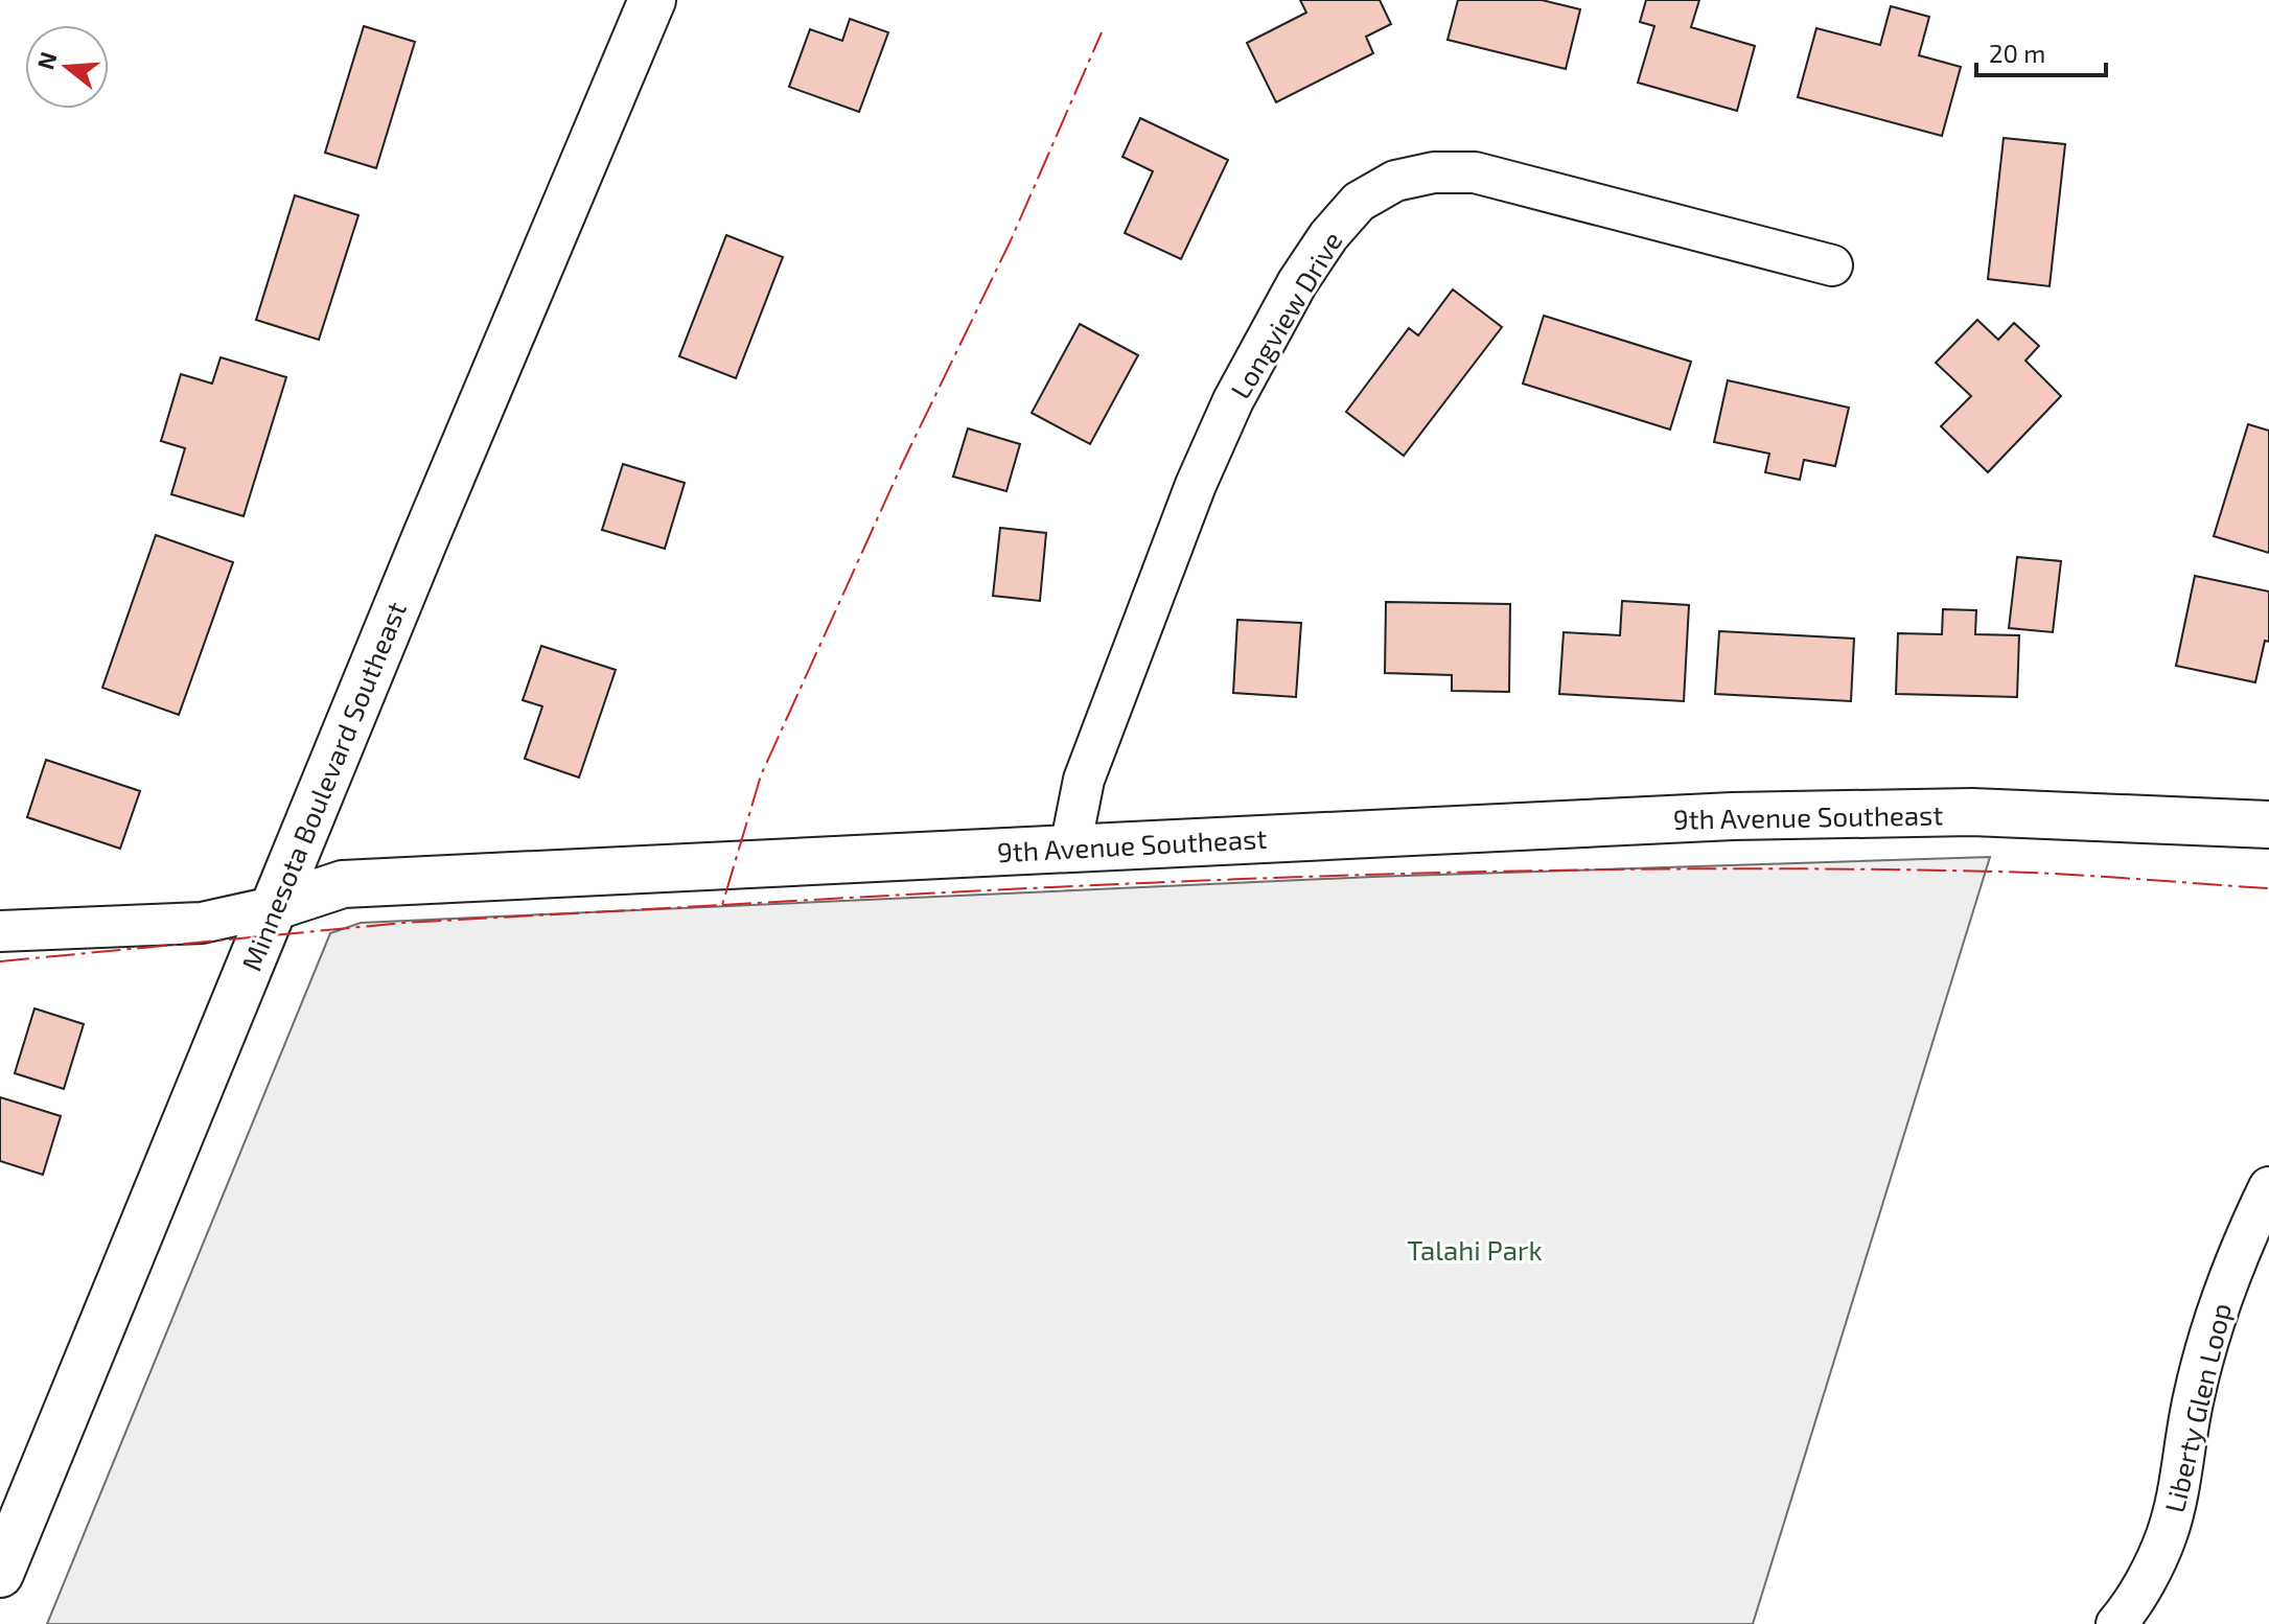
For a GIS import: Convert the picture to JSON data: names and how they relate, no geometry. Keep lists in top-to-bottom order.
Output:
{
  "streets": {
    "street": [
      "Longview Drive",
      "Minnesota Boulevard Southeast",
      "9th Avenue Southeast",
      "Liberty Glen Loop"
    ]
  },
  "crossings": [
    ["Longview Drive", "9th Avenue Southeast"],
    ["Minnesota Boulevard Southeast", "9th Avenue Southeast"]
  ],
  "parks": ["Talahi Park"],
  "scale_bar": "20 m",
  "north": "left"
}
